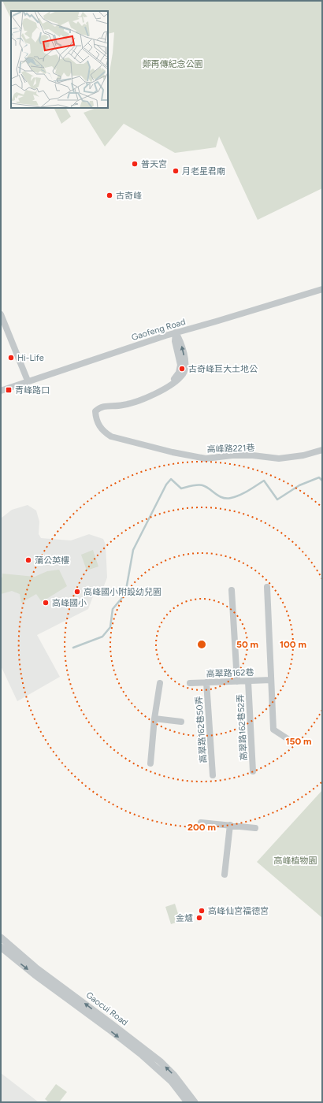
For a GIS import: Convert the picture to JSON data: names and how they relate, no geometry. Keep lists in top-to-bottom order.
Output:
{
  "streets": {
    "street": [
      "Gaofeng Road",
      "高峰路221巷",
      "高翠路162巷",
      "高翠路162巷52弄",
      "高翠路162巷50弄",
      "Gaocui Road"
    ]
  },
  "crossings": [
    ["Gaofeng Road", "高峰路221巷"],
    ["高翠路162巷", "高翠路162巷52弄"],
    ["高翠路162巷", "高翠路162巷50弄"]
  ],
  "parks": ["鄭再傳紀念公園", "高峰植物園"],
  "places": {
    "other": [
      "普天宮",
      "月老星君廟",
      "古奇峰",
      "Hi-Life",
      "古奇峰巨大土地公",
      "蒲公英樓",
      "高峰國小附設幼兒園",
      "高峰國小",
      "高峰仙宮福德宮",
      "金爐"
    ],
    "transit": ["青峰路口"]
  },
  "rings": [
    "50 m",
    "100 m",
    "150 m",
    "200 m"
  ]
}
